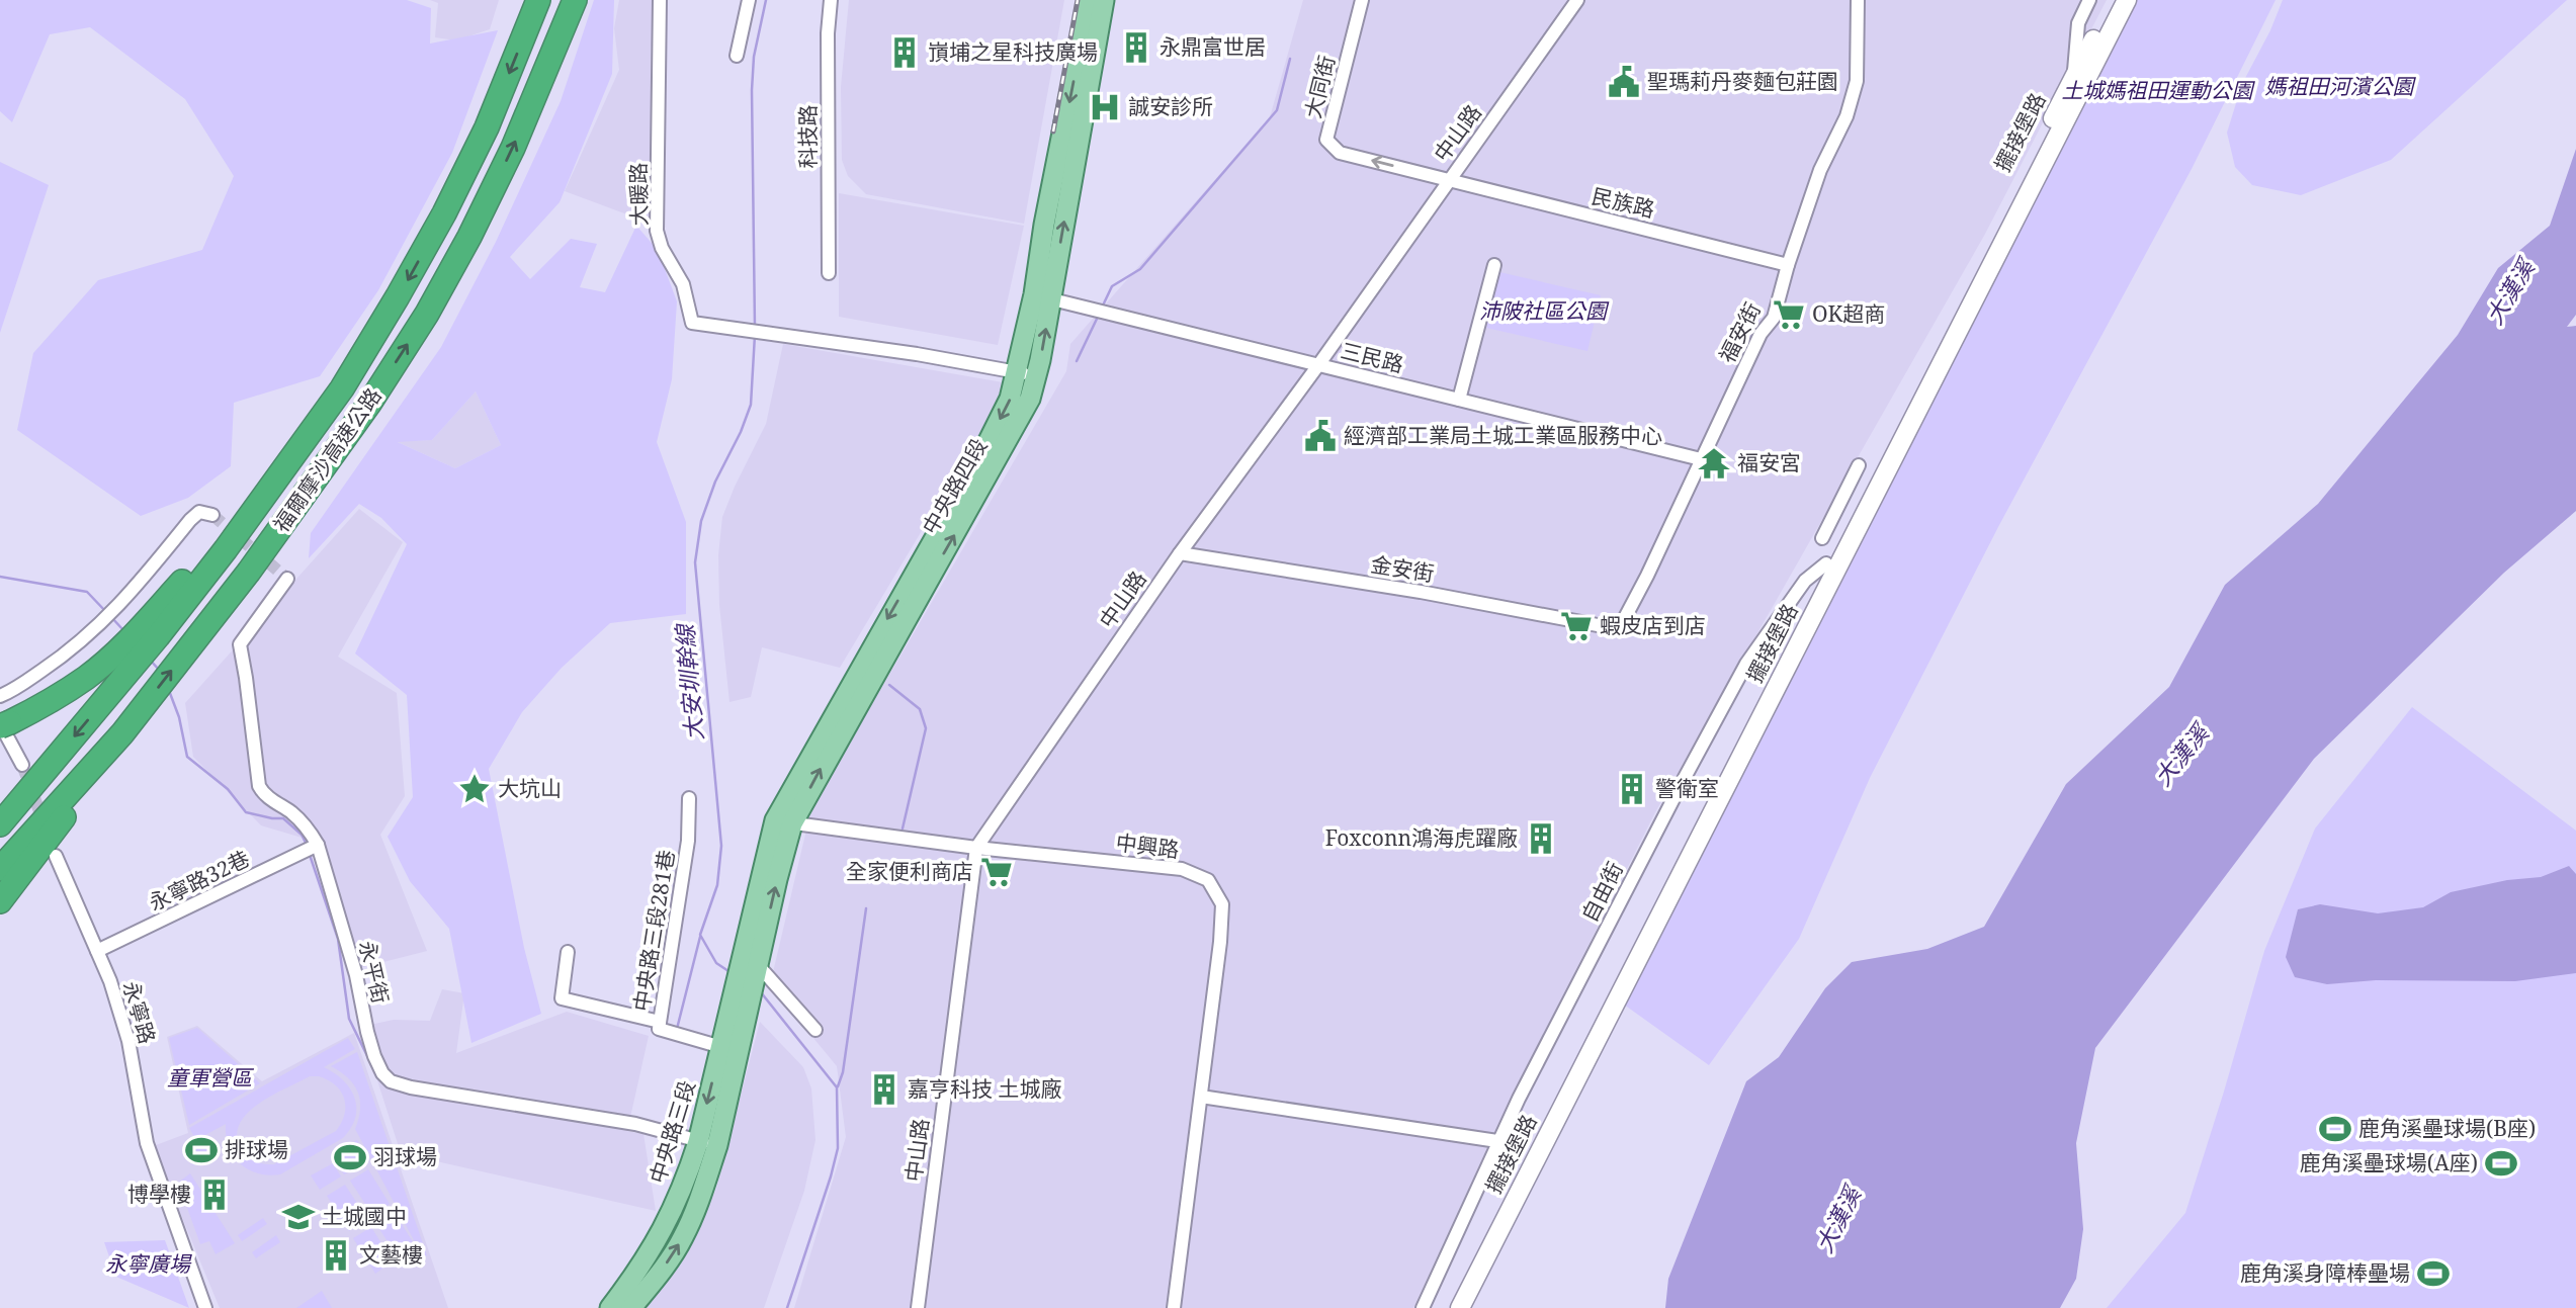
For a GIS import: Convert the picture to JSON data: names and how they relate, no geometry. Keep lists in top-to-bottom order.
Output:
{
  "streets": {
    "highway": ["福爾摩沙高速公路"],
    "main road": ["中央路四段", "中央路三段"],
    "street": [
      "大同街",
      "擺接堡路",
      "中山路",
      "科技路",
      "大暖路",
      "民族路",
      "福安街",
      "三民路",
      "金安街",
      "中興路",
      "永寧路32巷",
      "自由街",
      "中央路三段281巷",
      "永平街",
      "永寧路"
    ]
  },
  "crossings": [
    ["大同街", "中山路"],
    ["大同街", "民族路"],
    ["擺接堡路", "自由街"],
    ["中山路", "民族路"],
    ["中山路", "三民路"],
    ["中山路", "金安街"],
    ["中山路", "中興路"],
    ["大暖路", "中央路四段"],
    ["民族路", "福安街"],
    ["福安街", "三民路"],
    ["福安街", "金安街"],
    ["三民路", "中央路四段"],
    ["中央路四段", "中興路"],
    ["中央路四段", "中央路三段"],
    ["永寧路32巷", "永平街"],
    ["永寧路32巷", "永寧路"],
    ["中央路三段281巷", "中央路三段"],
    ["永平街", "中央路三段"]
  ],
  "water": ["大漢溪", "大安圳幹線"],
  "parks": [
    "媽祖田河濱公園",
    "土城媽祖田運動公園",
    "沛陂社區公園",
    "童軍營區",
    "永寧廣場"
  ],
  "places": {
    "building": [
      "永鼎富世居",
      "嵿埔之星科技廣場",
      "警衛室",
      "Foxconn鴻海虎躍廠",
      "嘉亨科技 土城廠",
      "博學樓",
      "文藝樓"
    ],
    "public building": ["聖瑪莉丹麥麵包莊園", "經濟部工業局土城工業區服務中心"],
    "hospital": ["誠安診所"],
    "supermarket": ["OK超商", "蝦皮店到店", "全家便利商店"],
    "temple": ["福安宮"],
    "place": ["大坑山"],
    "sports": [
      "鹿角溪壘球場(B座)",
      "排球場",
      "羽球場",
      "鹿角溪壘球場(A座)",
      "鹿角溪身障棒壘場"
    ],
    "school or university": ["土城國中"]
  }
}
